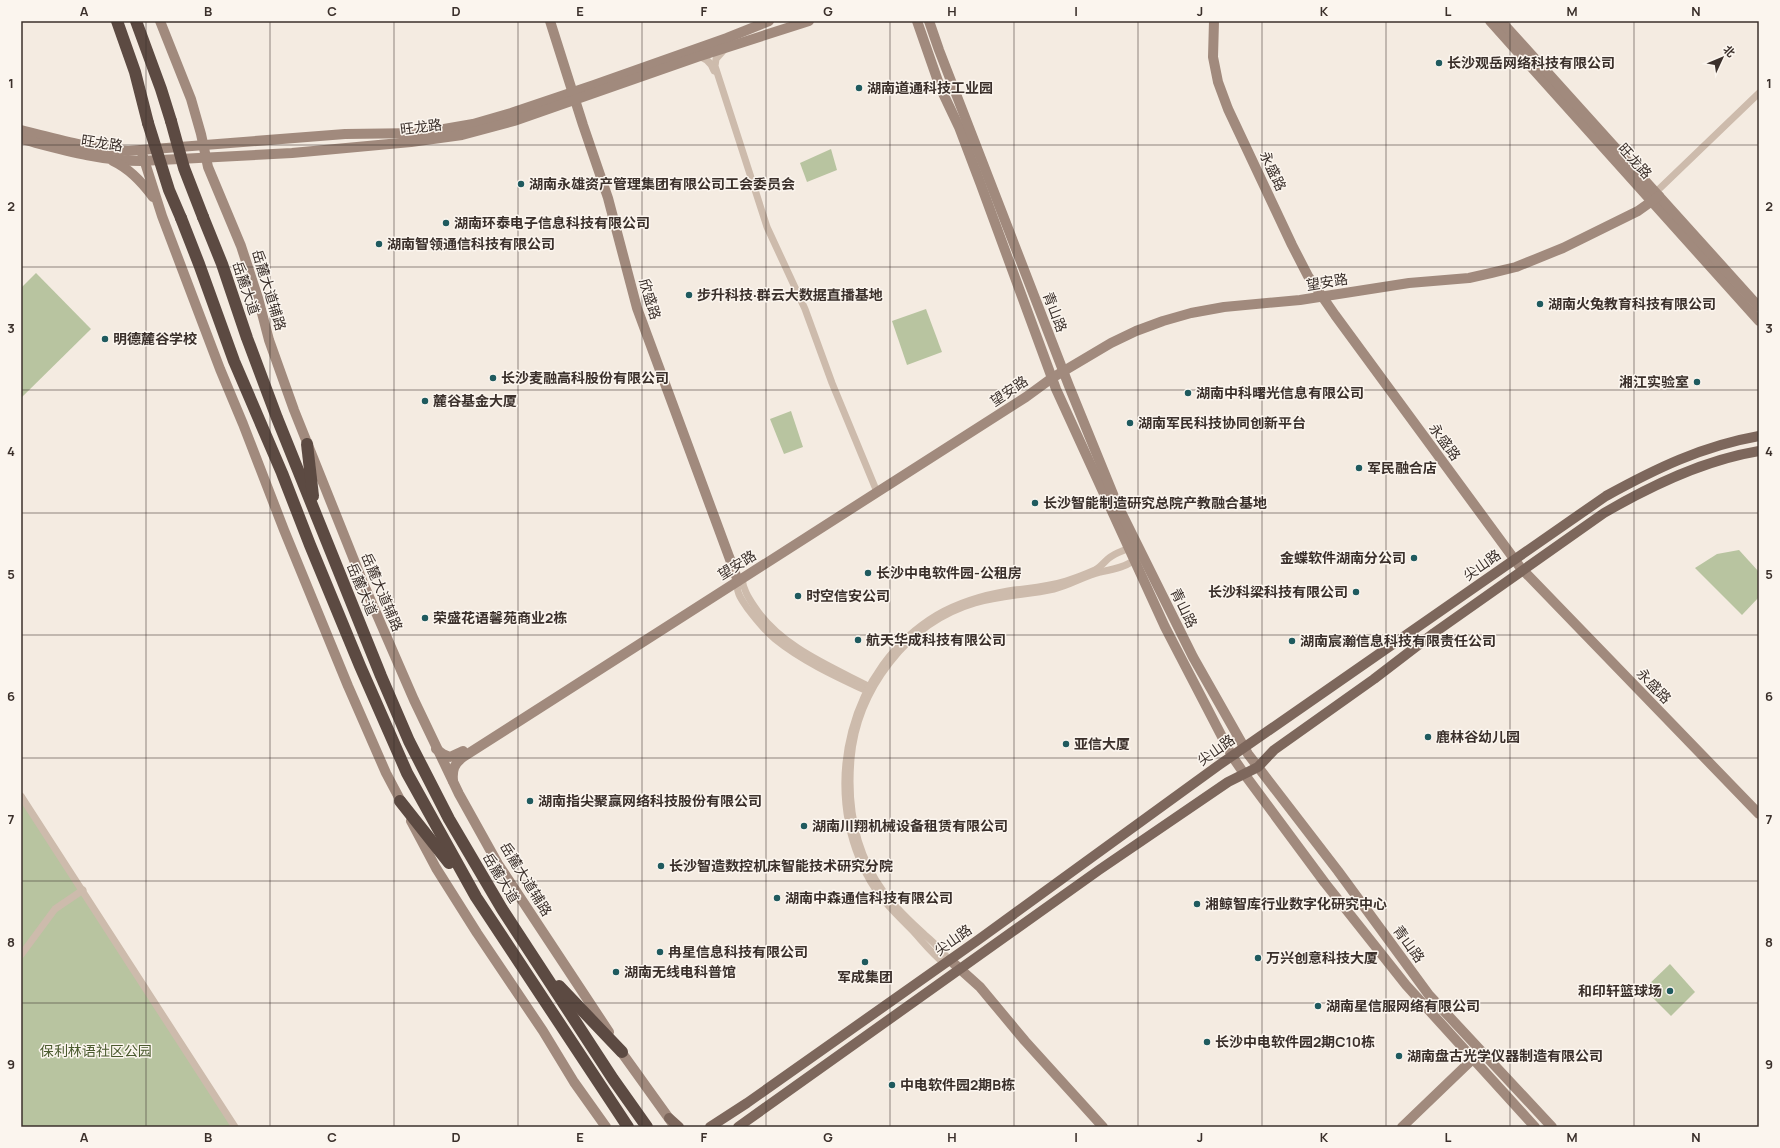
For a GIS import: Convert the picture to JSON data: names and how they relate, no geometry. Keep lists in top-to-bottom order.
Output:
{
  "streets": {
    "highway": ["岳麓大道"],
    "main road": [
      "旺龙路",
      "永盛路",
      "望安路",
      "岳麓大道辅路",
      "欣盛路",
      "青山路",
      "尖山路"
    ]
  },
  "crossings": [
    ["旺龙路", "望安路"],
    ["旺龙路", "岳麓大道辅路"],
    ["旺龙路", "欣盛路"],
    ["永盛路", "望安路"],
    ["永盛路", "尖山路"],
    ["望安路", "岳麓大道辅路"],
    ["望安路", "欣盛路"],
    ["望安路", "青山路"],
    ["青山路", "尖山路"]
  ],
  "parks": ["保利林语社区公园"],
  "places": [
    "长沙观岳网络科技有限公司",
    "湖南道通科技工业园",
    "湖南永雄资产管理集团有限公司工会委员会",
    "湖南环泰电子信息科技有限公司",
    "湖南智领通信科技有限公司",
    "步升科技·群云大数据直播基地",
    "湖南火兔教育科技有限公司",
    "明德麓谷学校",
    "长沙麦融高科股份有限公司",
    "湘江实验室",
    "湖南中科曙光信息有限公司",
    "麓谷基金大厦",
    "湖南军民科技协同创新平台",
    "军民融合店",
    "长沙智能制造研究总院产教融合基地",
    "金蝶软件湖南分公司",
    "长沙中电软件园-公租房",
    "长沙科梁科技有限公司",
    "时空信安公司",
    "荣盛花语馨苑商业2栋",
    "航天华成科技有限公司",
    "湖南宸瀚信息科技有限责任公司",
    "鹿林谷幼儿园",
    "亚信大厦",
    "湖南指尖聚赢网络科技股份有限公司",
    "湖南川翔机械设备租赁有限公司",
    "长沙智造数控机床智能技术研究分院",
    "湖南中森通信科技有限公司",
    "湘鲸智库行业数字化研究中心",
    "冉星信息科技有限公司",
    "万兴创意科技大厦",
    "军成集团",
    "湖南无线电科普馆",
    "和印轩篮球场",
    "湖南星信服网络有限公司",
    "长沙中电软件园2期C10栋",
    "湖南盘古光学仪器制造有限公司",
    "中电软件园2期B栋"
  ],
  "north": "top right",
  "grid": {
    "columns": [
      "A",
      "B",
      "C",
      "D",
      "E",
      "F",
      "G",
      "H",
      "I",
      "J",
      "K",
      "L",
      "M",
      "N"
    ],
    "rows": [
      "1",
      "2",
      "3",
      "4",
      "5",
      "6",
      "7",
      "8",
      "9"
    ]
  }
}
